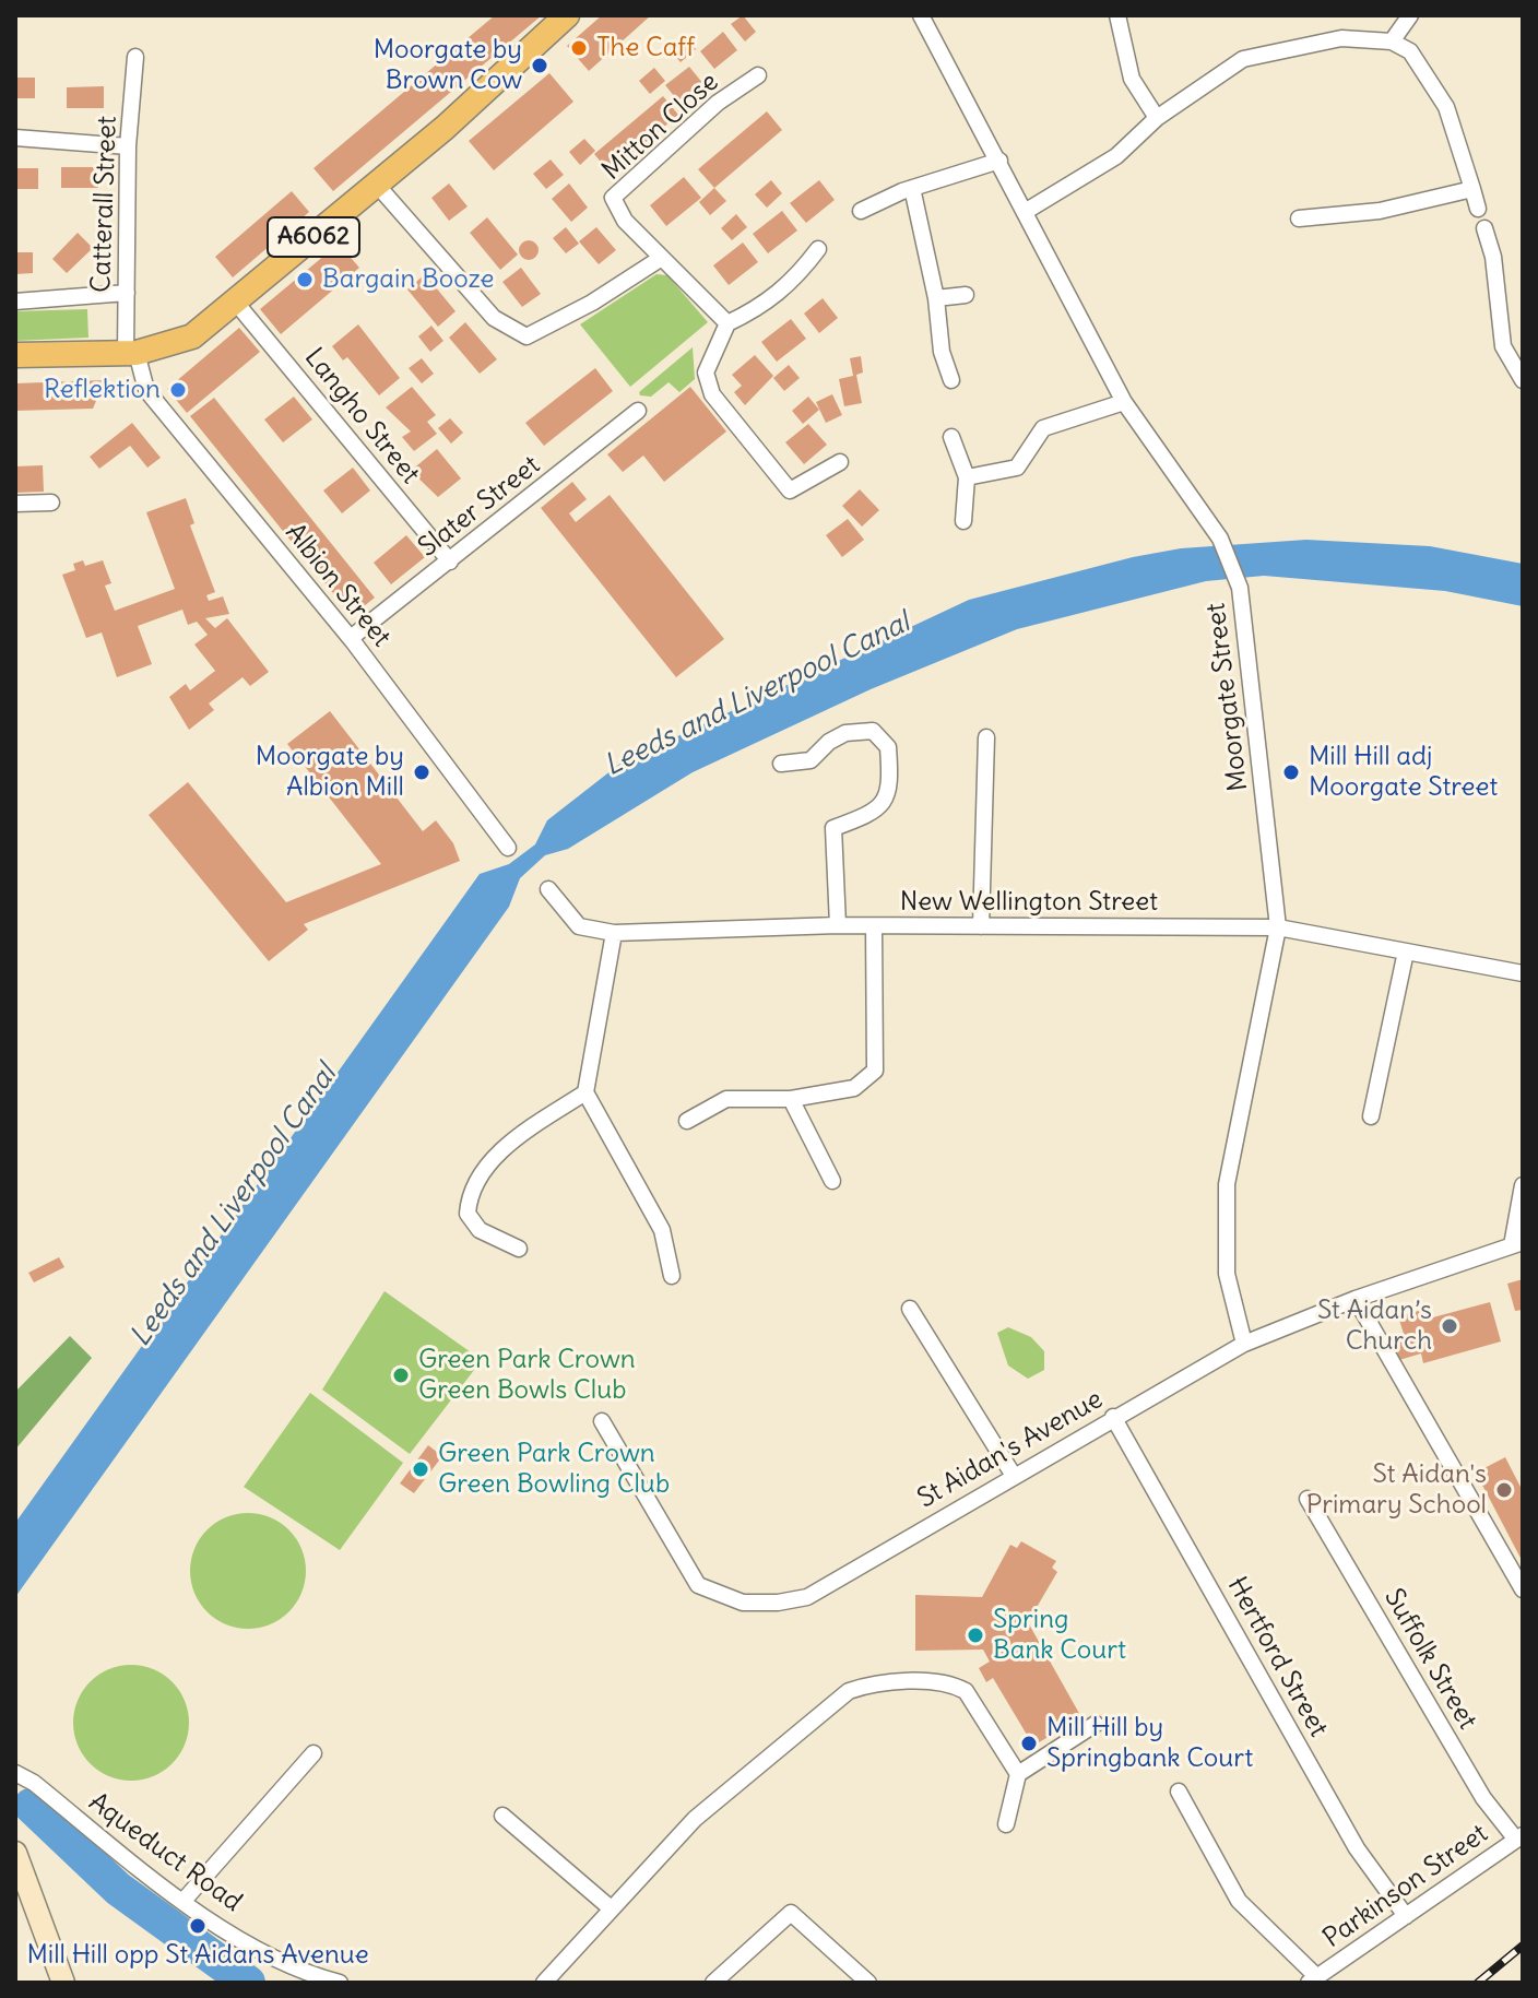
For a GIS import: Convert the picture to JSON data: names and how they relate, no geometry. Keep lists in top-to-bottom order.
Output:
{
  "streets": {
    "main road": ["A6062"],
    "street": [
      "Mitton Close",
      "Catterall Street",
      "Langho Street",
      "Slater Street",
      "Albion Street",
      "Moorgate Street",
      "New Wellington Street",
      "St Aidan's Avenue",
      "Hertford Street",
      "Suffolk Street",
      "Aqueduct Road",
      "Parkinson Street"
    ]
  },
  "crossings": [
    ["Catterall Street", "A6062"],
    ["Catterall Street", "Albion Street"],
    ["A6062", "Langho Street"],
    ["A6062", "Albion Street"],
    ["Langho Street", "Slater Street"],
    ["Slater Street", "Albion Street"],
    ["Moorgate Street", "New Wellington Street"],
    ["Moorgate Street", "St Aidan's Avenue"],
    ["St Aidan's Avenue", "Hertford Street"],
    ["Hertford Street", "Parkinson Street"],
    ["Suffolk Street", "Parkinson Street"]
  ],
  "water": ["Leeds and Liverpool Canal"],
  "places": [
    "The Caff",
    "Moorgate by Brown Cow",
    "Bargain Booze",
    "Reflektion",
    "Moorgate by Albion Mill",
    "Mill Hill adj Moorgate Street",
    "St Aidan’s Church",
    "Green Park Crown Green Bowls Club",
    "Green Park Crown Green Bowling Club",
    "St Aidan's Primary School",
    "Spring Bank Court",
    "Mill Hill by Springbank Court",
    "Mill Hill opp St Aidans Avenue"
  ]
}
